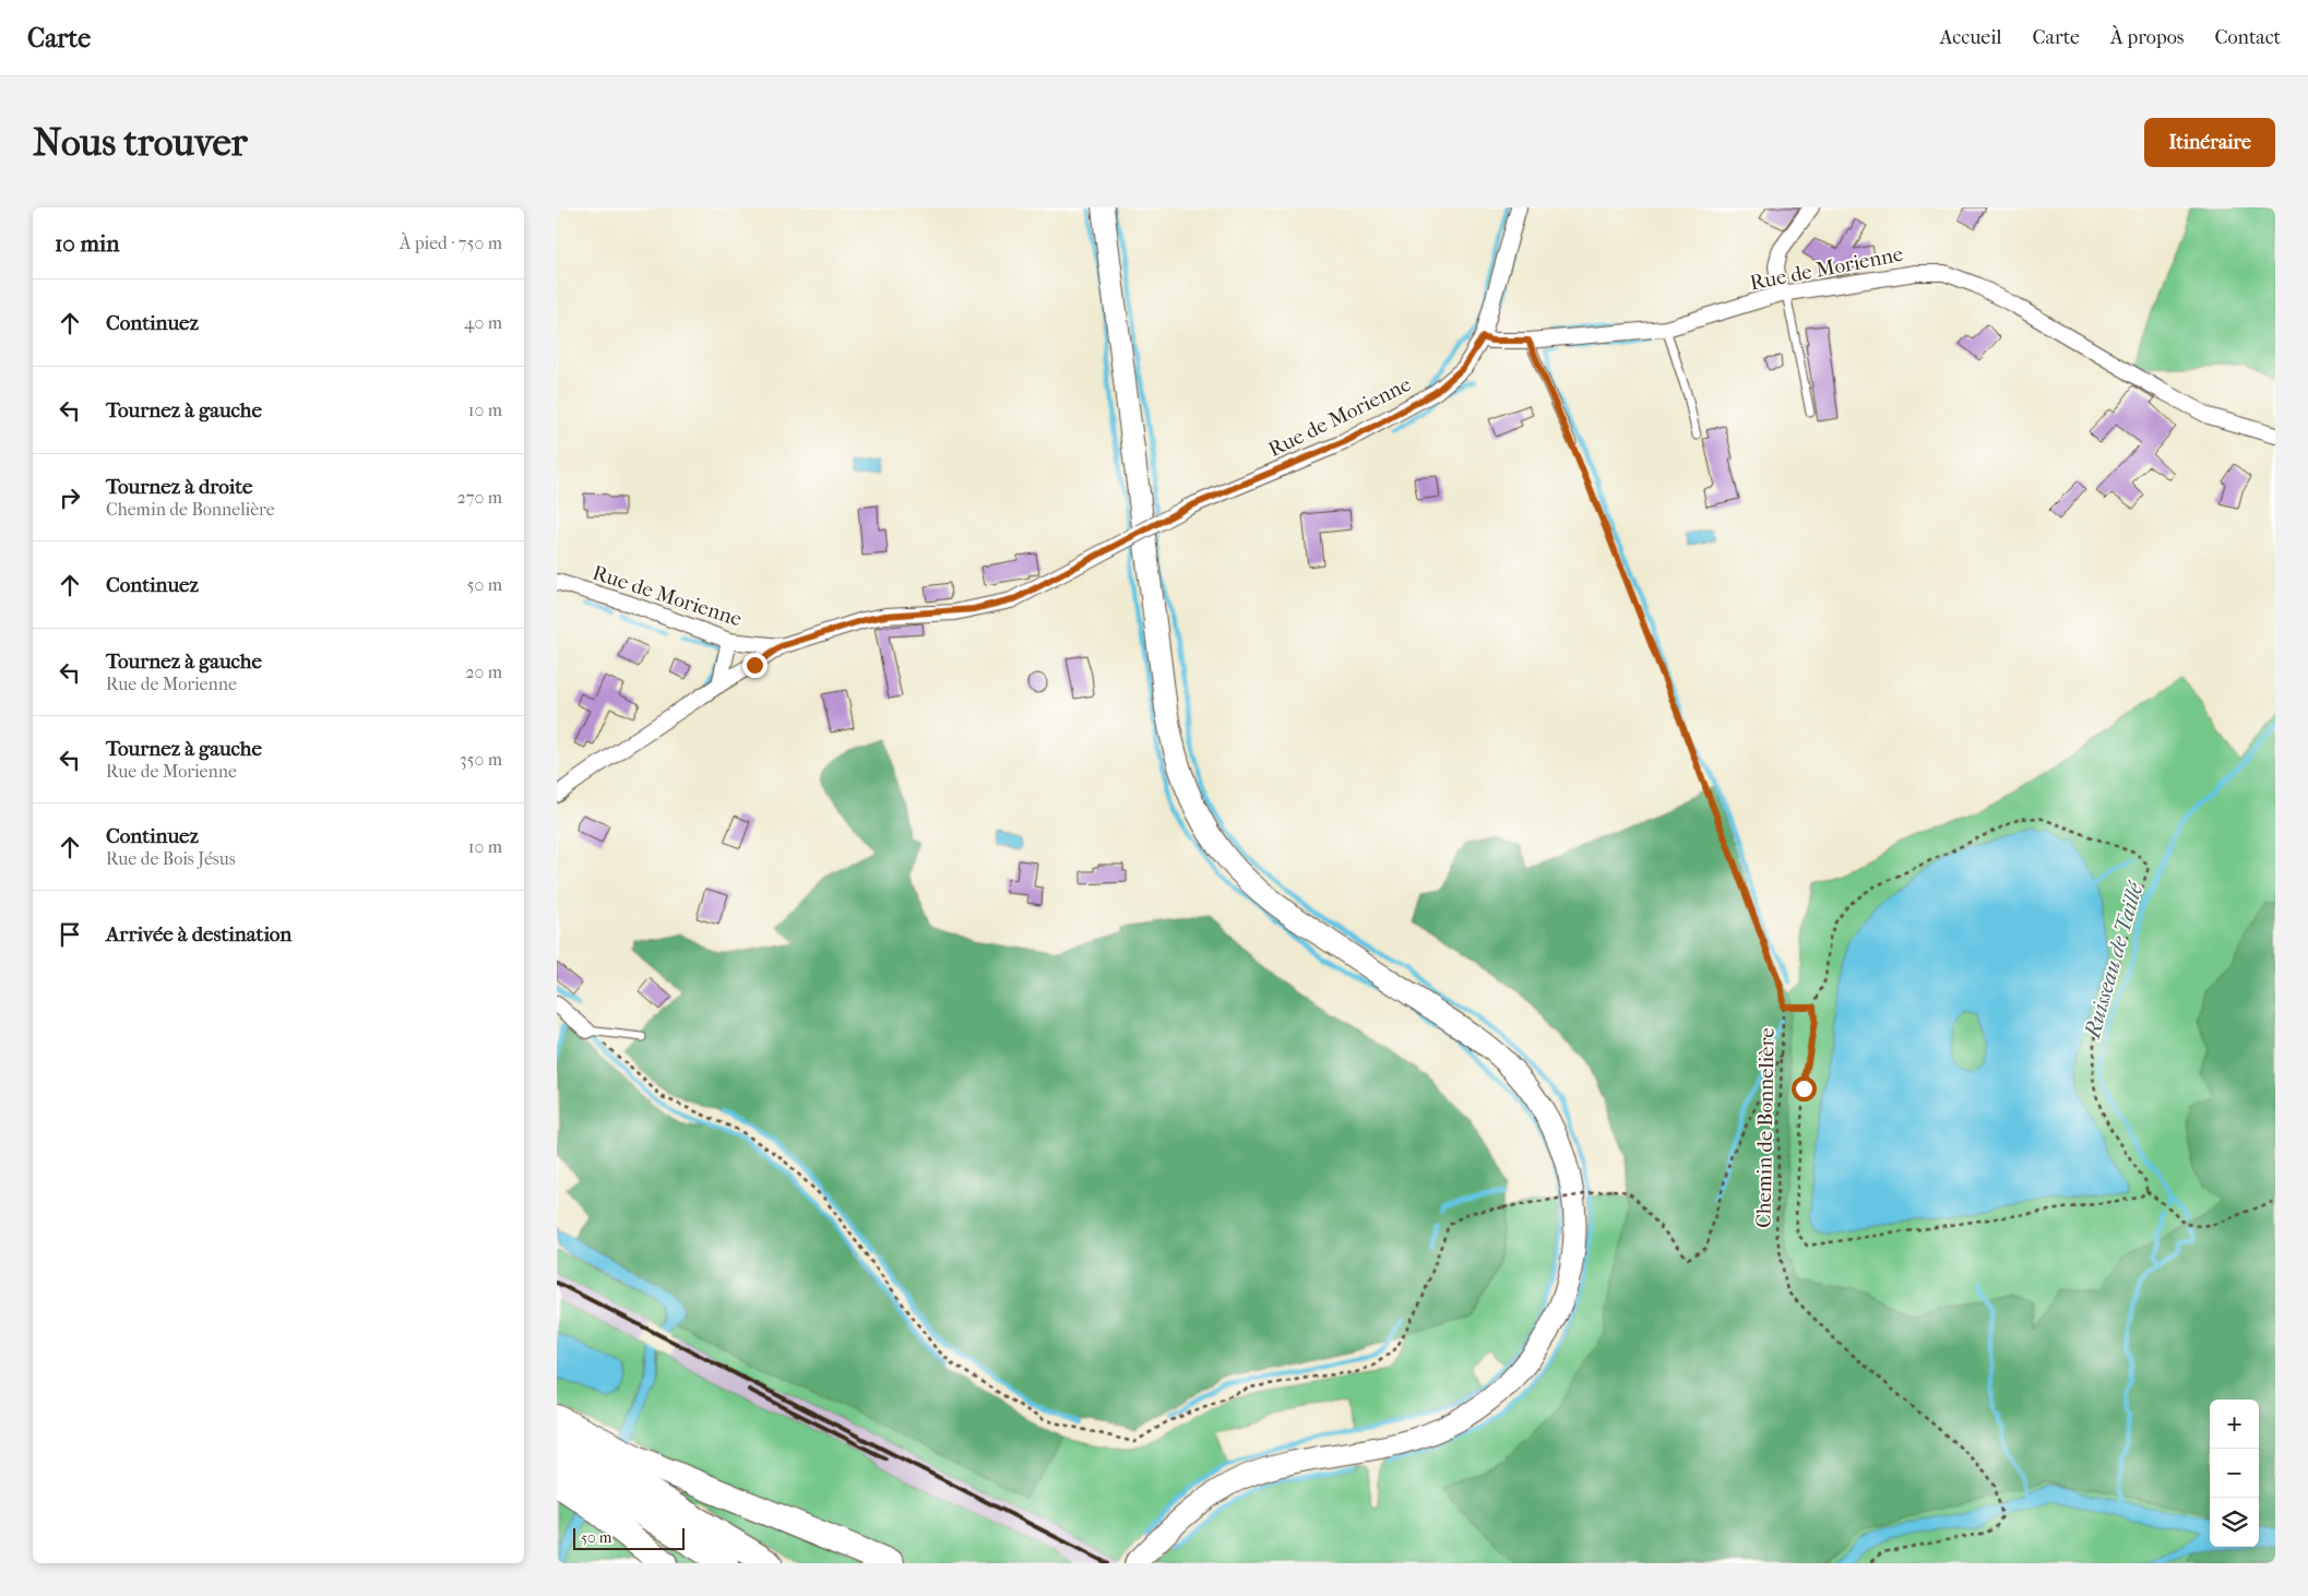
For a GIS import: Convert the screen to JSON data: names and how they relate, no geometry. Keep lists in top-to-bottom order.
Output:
{
  "streets": {
    "street": ["Rue de Morienne"],
    "path": ["Chemin de Bonnelière"]
  },
  "water": ["Ruisseau de Taillé"],
  "scale_bar": "50 m",
  "page": {
    "header": "Carte",
    "nav": [
      "Accueil",
      "Carte",
      "À propos",
      "Contact"
    ],
    "buttons": "Itinéraire",
    "title": "Nous trouver",
    "heading": ["10 min", "À pied · 750 m"],
    "list": [
      ["Continuez", "40 m"],
      ["Tournez à gauche", "10 m"],
      ["Tournez à droite", "Chemin de Bonnelière", "270 m"],
      ["Continuez", "50 m"],
      ["Tournez à gauche", "Rue de Morienne", "20 m"],
      ["Tournez à gauche", "Rue de Morienne", "350 m"],
      ["Continuez", "Rue de Bois Jésus", "10 m"],
      "Arrivée à destination"
    ],
    "map_buttons": ["+", "−"],
    "scale": "50 m"
  }
}
